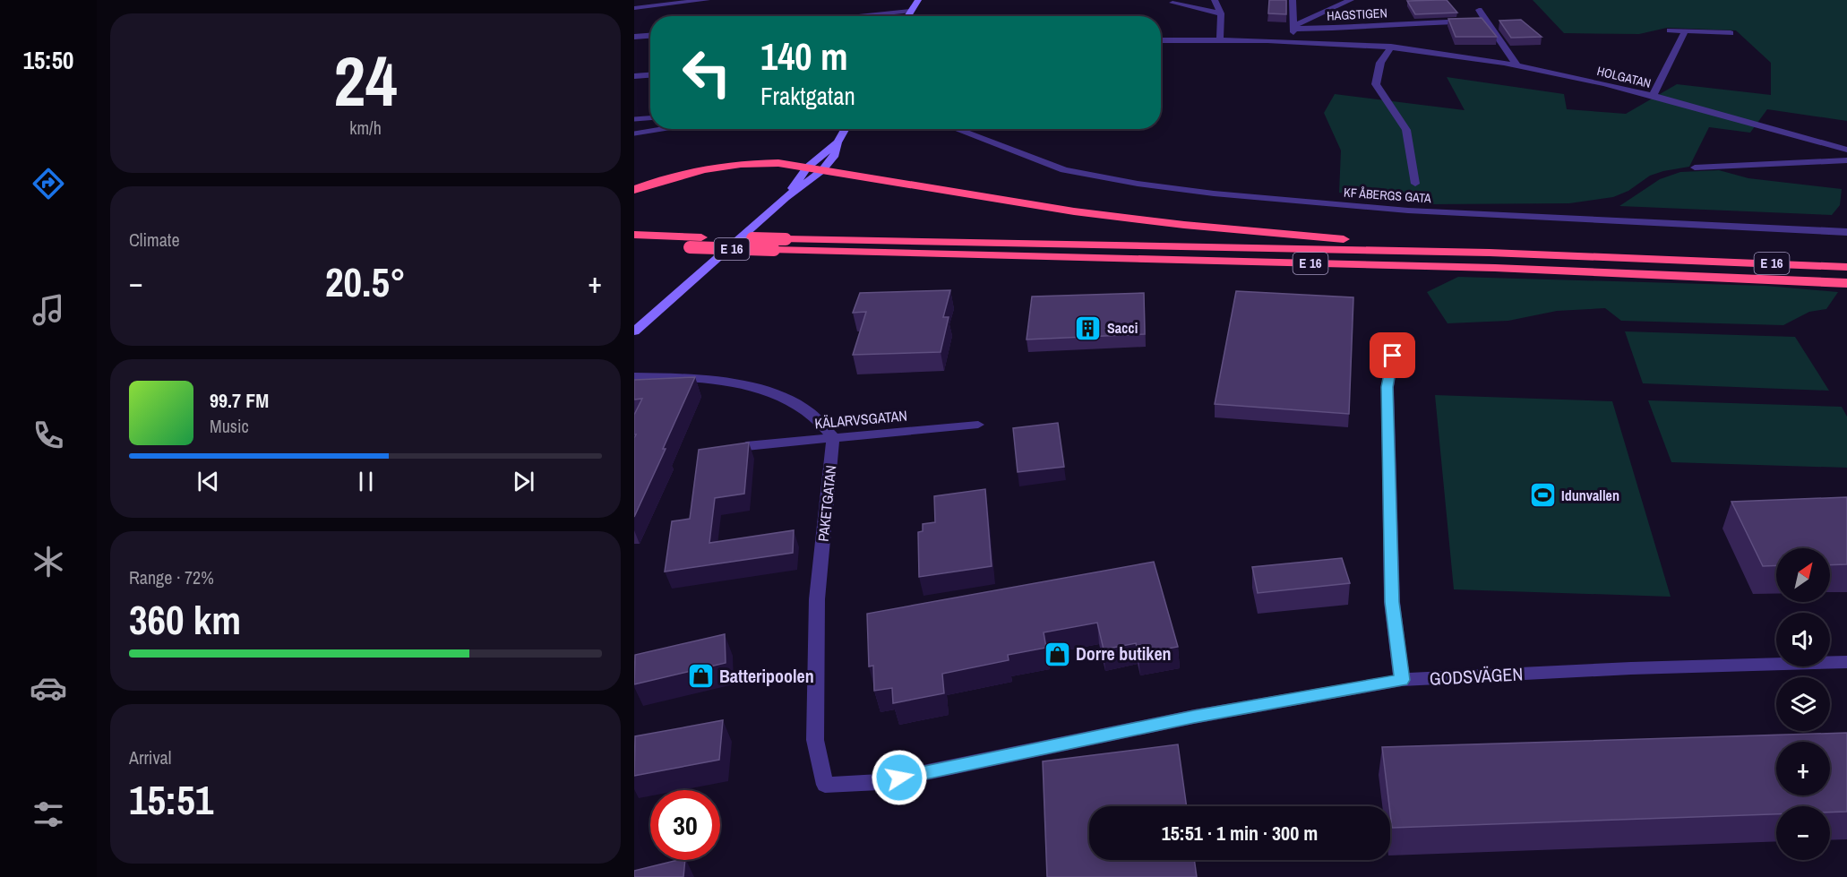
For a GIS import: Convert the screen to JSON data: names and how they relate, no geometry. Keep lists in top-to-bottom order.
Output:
{
  "streets": {
    "highway": ["E 16"],
    "street": [
      "HAGSTIGEN",
      "HOLGATAN",
      "KF ÅBERGS GATA",
      "KÄLARVSGATAN",
      "PAKETGATAN",
      "GODSVÄGEN"
    ]
  },
  "crossings": [
    ["KÄLARVSGATAN", "PAKETGATAN"],
    ["PAKETGATAN", "GODSVÄGEN"]
  ],
  "places": {
    "building": ["Sacci"],
    "sports": ["Idunvallen"],
    "shop": ["Dorre butiken", "Batteripoolen"]
  },
  "north": "top right",
  "page": {
    "tabs": "15:50",
    "tile": [
      ["24", "km/h"],
      "Climate",
      ["Range · 72%", "360 km"],
      ["Arrival", "15:51"]
    ],
    "turn": ["140 m", "Fraktgatan"],
    "heat": ["−", "20.5°", "+"],
    "song": ["99.7 FM", "Music"],
    "map_buttons": ["+", "−"],
    "limit": "30",
    "trip": "15:51 · 1 min · 300 m"
  }
}
